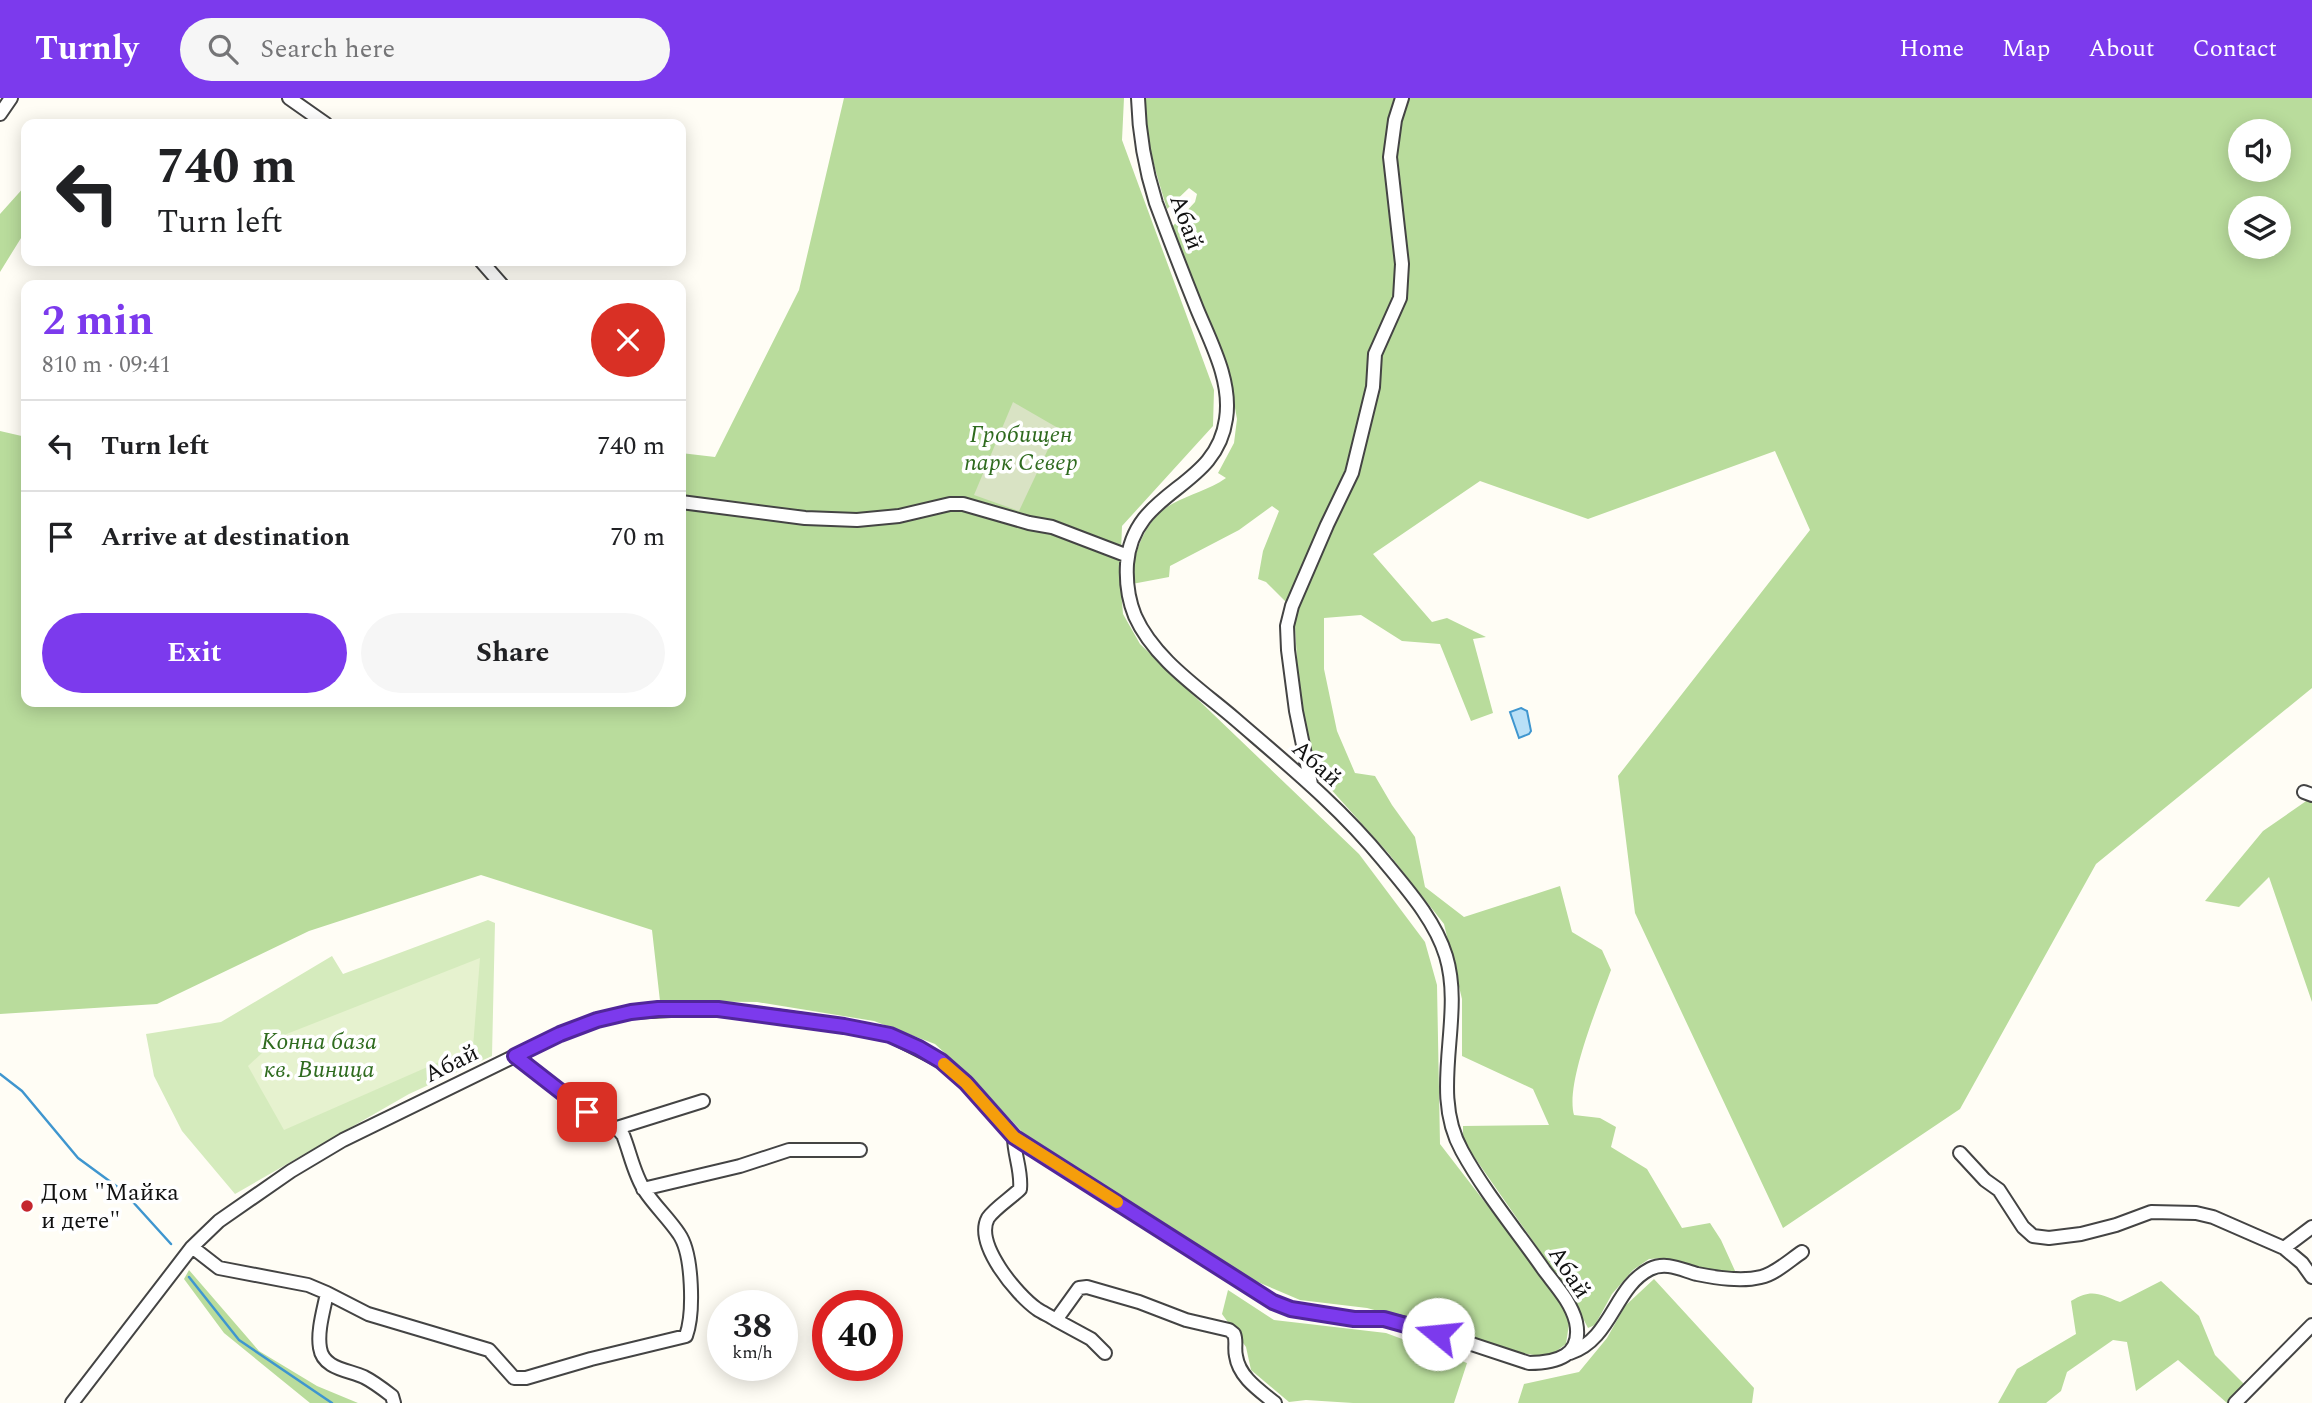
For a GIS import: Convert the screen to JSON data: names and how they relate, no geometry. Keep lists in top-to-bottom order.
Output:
{
  "streets": {
    "street": ["Абай"]
  },
  "parks": ["Гробищен парк Север", "Конна база кв. Виница"],
  "places": ["Дом \"Майка и дете\""],
  "page": {
    "header": "Turnly",
    "search": "Search here",
    "nav": [
      "Home",
      "Map",
      "About",
      "Contact"
    ],
    "turn": ["740 m", "Turn left"],
    "heading": ["2 min", "810 m · 09:41"],
    "list": [
      {
        "name": "Turn left",
        "value": "740 m"
      },
      {
        "name": "Arrive at destination",
        "value": "70 m"
      }
    ],
    "buttons": ["Exit", "Share"],
    "speed": "38 km/h",
    "limit": "40"
  }
}
